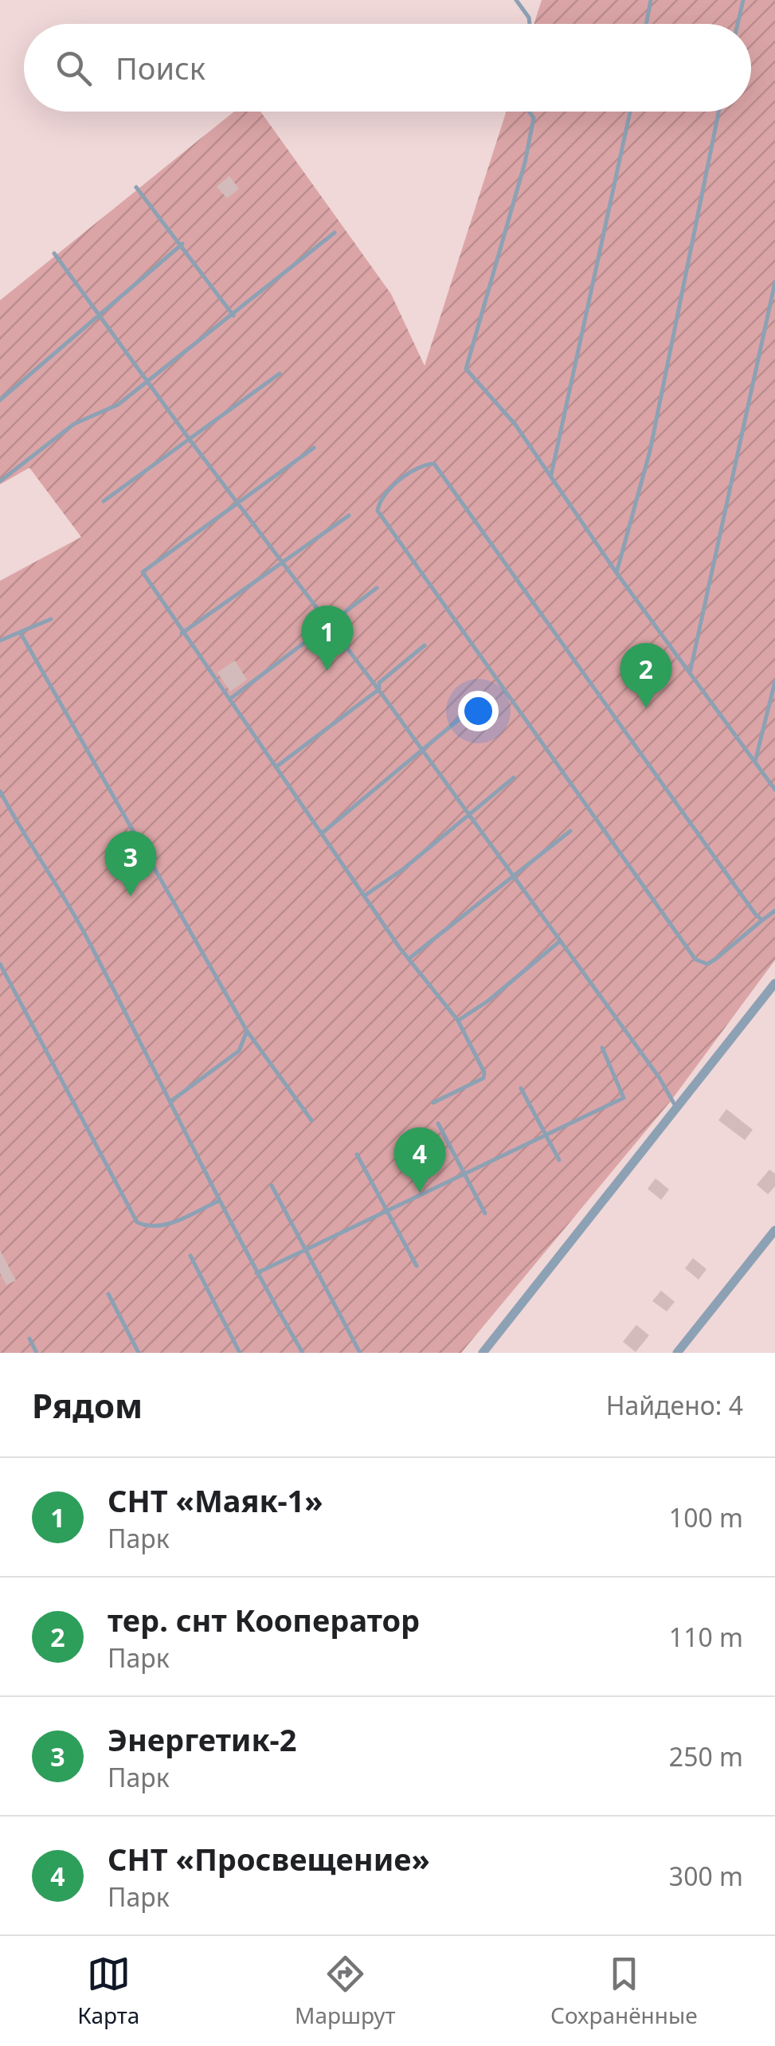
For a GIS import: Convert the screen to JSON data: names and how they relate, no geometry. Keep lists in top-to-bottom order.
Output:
{
  "page": {
    "search": "Поиск",
    "pins": [
      "1",
      "2",
      "3",
      "4"
    ],
    "heading": ["Рядом", "Найдено: 4"],
    "list": [
      {
        "mark": "1",
        "name": "СНТ «Маяк-1»",
        "note": "Парк",
        "value": "100 m"
      },
      {
        "mark": "2",
        "name": "тер. снт Кооператор",
        "note": "Парк",
        "value": "110 m"
      },
      {
        "mark": "3",
        "name": "Энергетик-2",
        "note": "Парк",
        "value": "250 m"
      },
      {
        "mark": "4",
        "name": "СНТ «Просвещение»",
        "note": "Парк",
        "value": "300 m"
      }
    ],
    "nav": ["Карта", "Маршрут", "Сохранённые"]
  }
}
